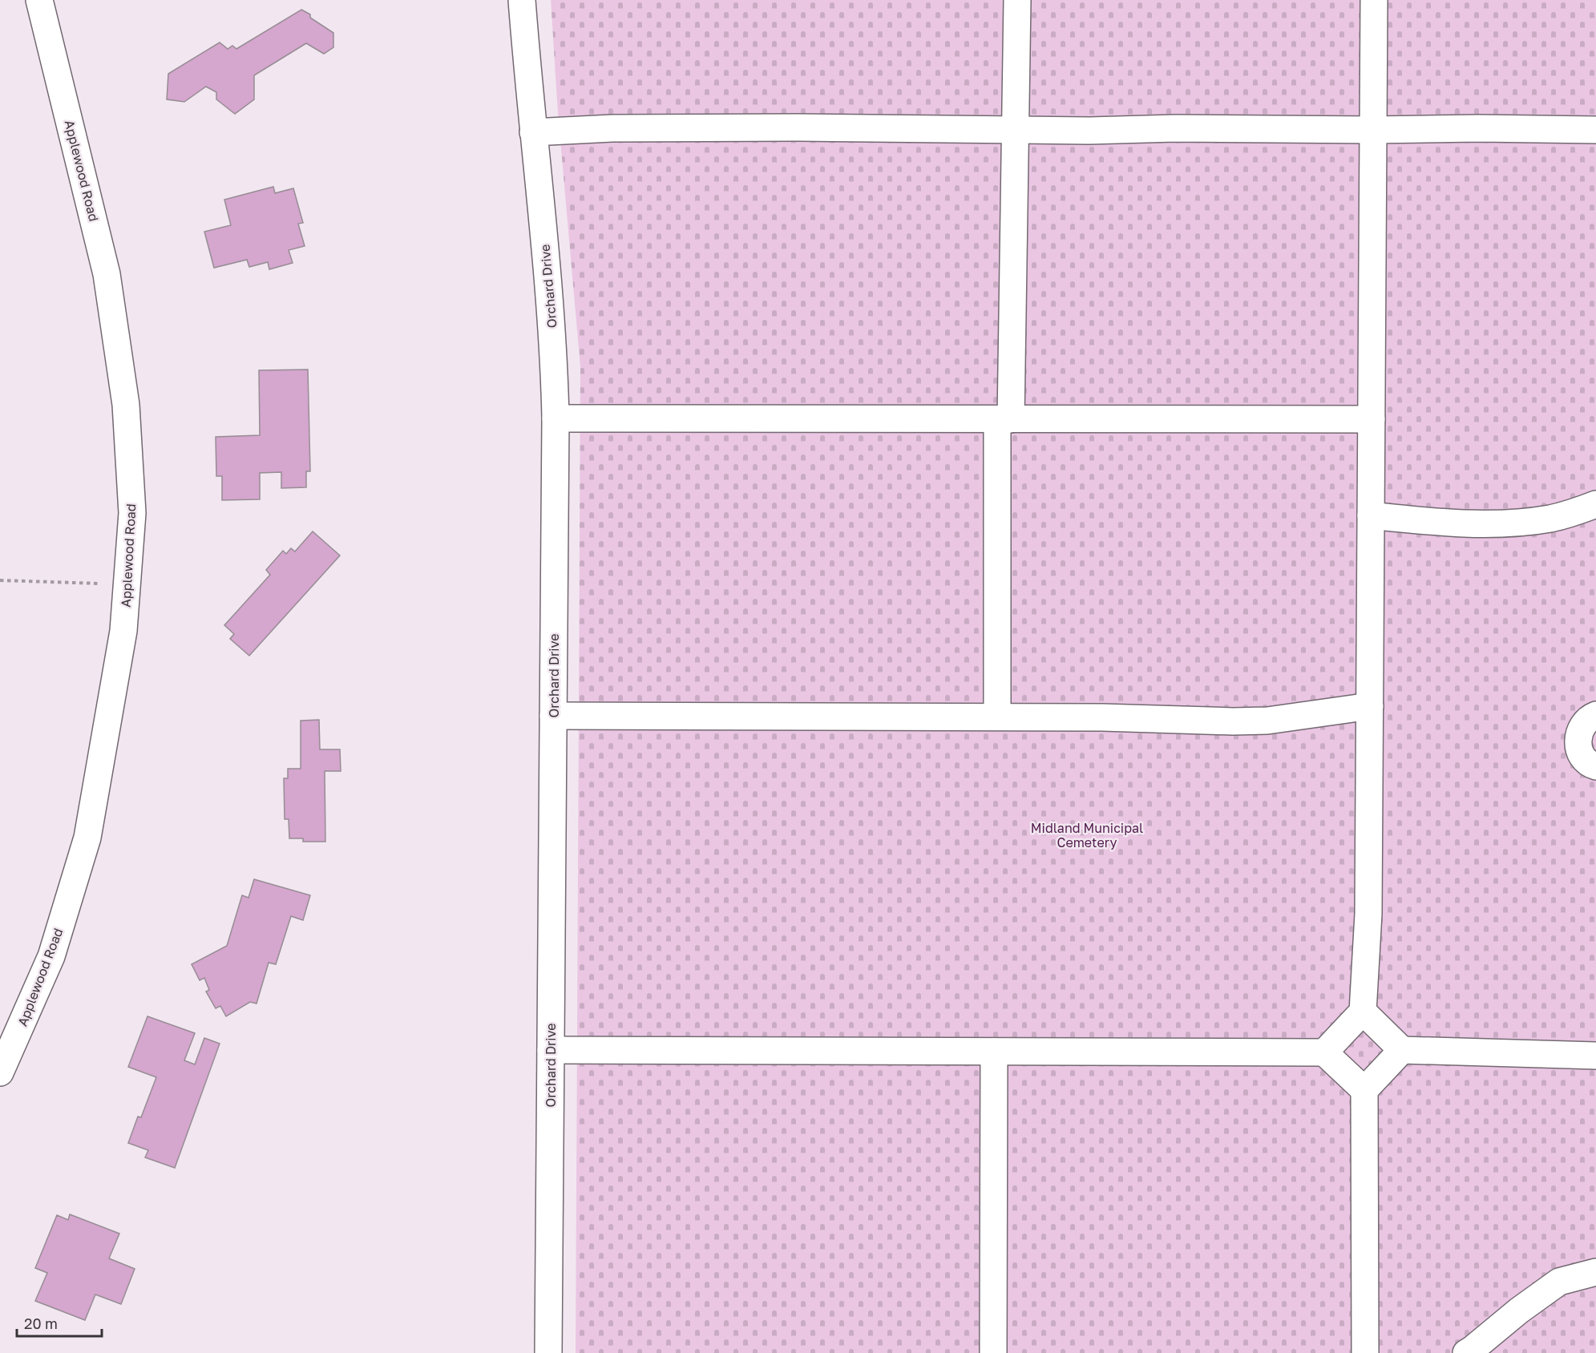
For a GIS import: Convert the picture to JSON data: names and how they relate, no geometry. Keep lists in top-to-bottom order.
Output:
{
  "streets": {
    "street": ["Applewood Road", "Orchard Drive"]
  },
  "parks": ["Midland Municipal Cemetery"],
  "scale_bar": "20 m"
}
